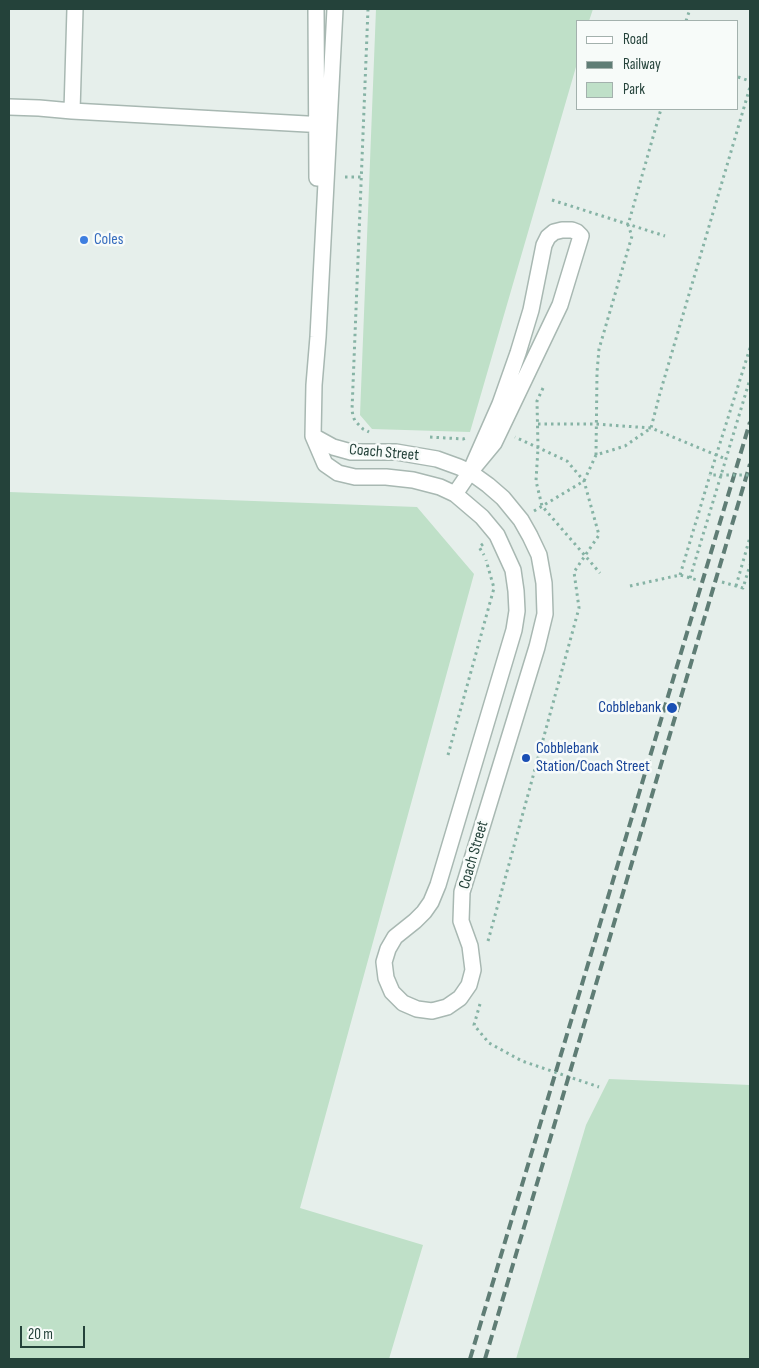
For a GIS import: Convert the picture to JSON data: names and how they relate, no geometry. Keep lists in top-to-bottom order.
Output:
{
  "streets": {
    "street": ["Coach Street"]
  },
  "places": ["Coles", "Cobblebank", "Cobblebank Station/Coach Street"],
  "legend": ["Road", "Railway", "Park"],
  "scale_bar": "20 m"
}
